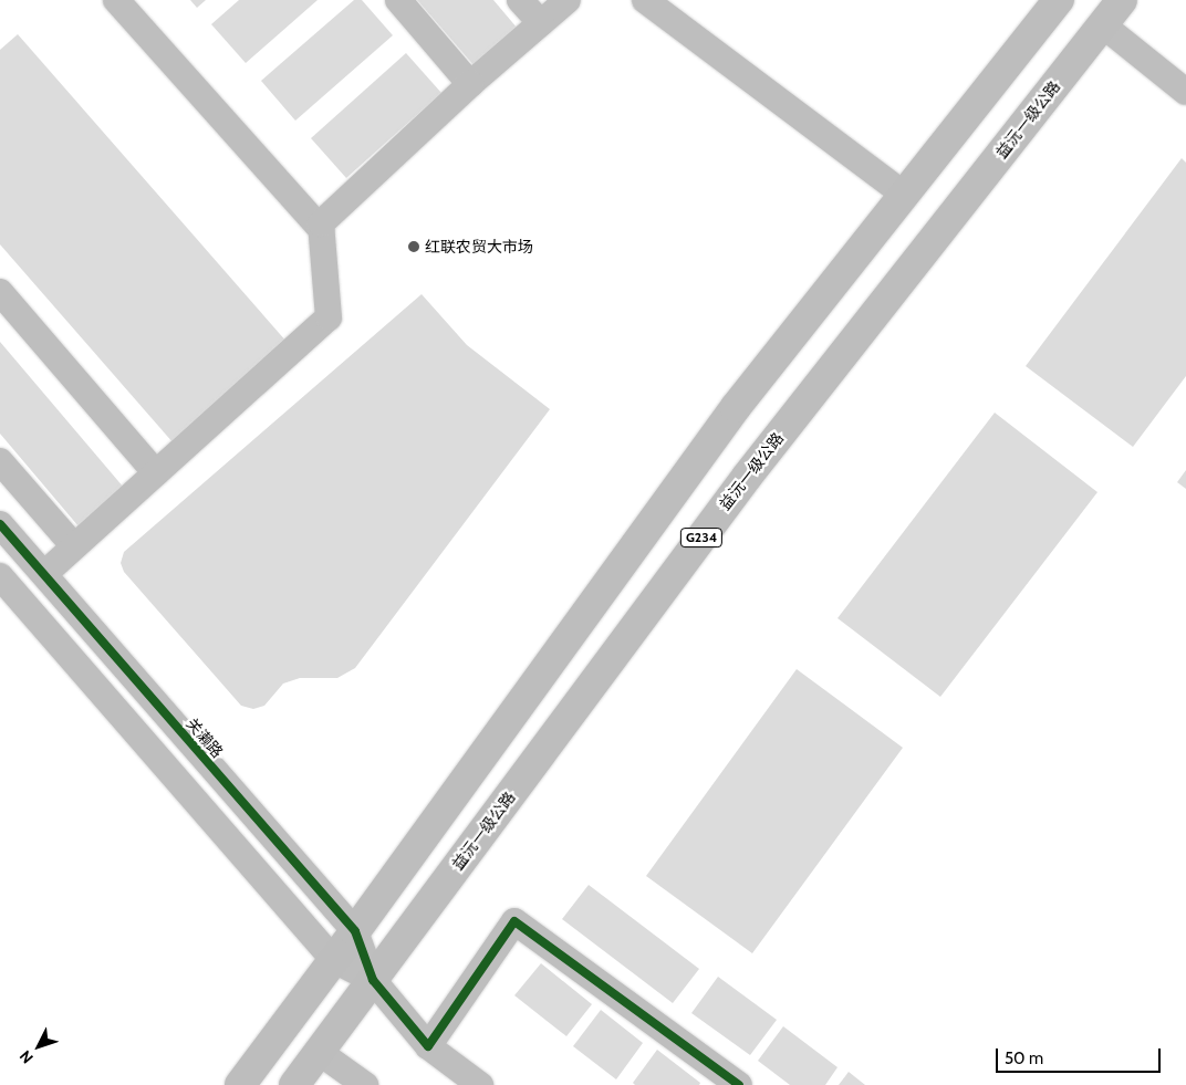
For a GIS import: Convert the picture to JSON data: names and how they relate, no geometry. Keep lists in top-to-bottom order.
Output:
{
  "streets": {
    "highway": ["益沅一级公路", "G234"],
    "street": ["关濑路"]
  },
  "crossings": [
    ["益沅一级公路", "关濑路"]
  ],
  "places": ["红联农贸大市场"],
  "scale_bar": "50 m",
  "north": "bottom left"
}
